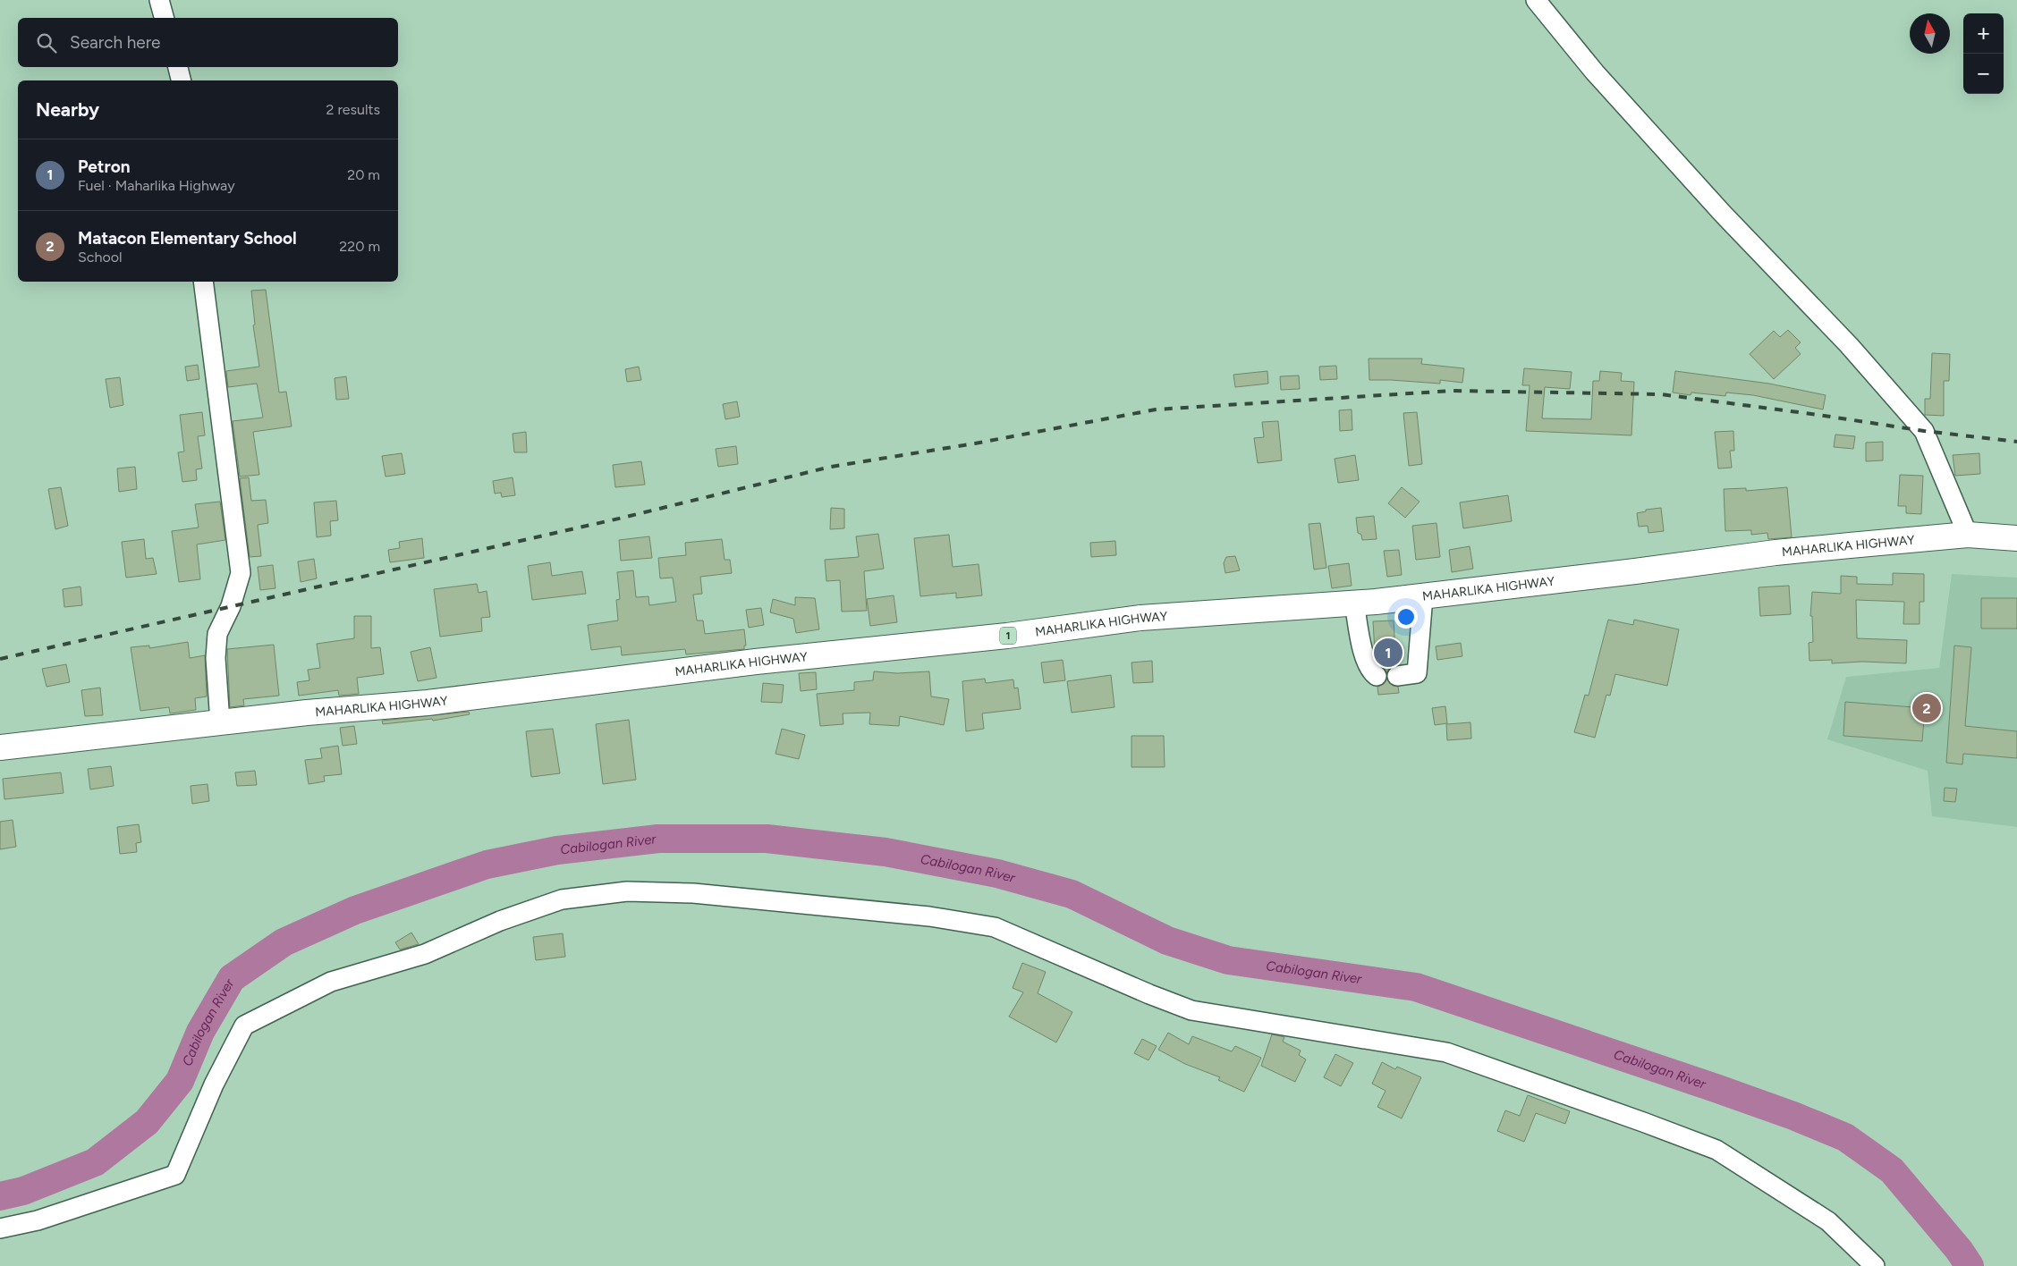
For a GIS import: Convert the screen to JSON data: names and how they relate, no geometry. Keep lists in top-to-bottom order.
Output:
{
  "streets": {
    "highway": ["MAHARLIKA HIGHWAY", "1"]
  },
  "water": ["Cabilogan River"],
  "north": "top",
  "page": {
    "map_buttons": ["+", "−"],
    "search": "Search here",
    "heading": ["Nearby", "2 results"],
    "list": [
      {
        "mark": "1",
        "name": "Petron",
        "note": "Fuel · Maharlika Highway",
        "value": "20 m"
      },
      {
        "mark": "2",
        "name": "Matacon Elementary School",
        "note": "School",
        "value": "220 m"
      }
    ],
    "pins": ["1", "2"]
  }
}
